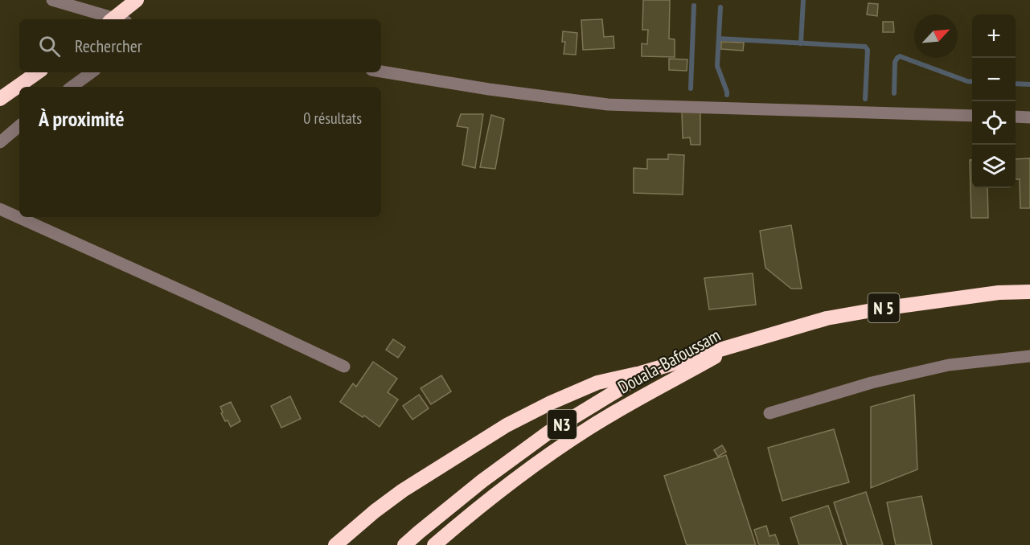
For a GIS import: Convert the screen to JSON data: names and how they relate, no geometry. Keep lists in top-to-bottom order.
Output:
{
  "streets": {
    "highway": ["N 5", "Douala-Bafoussam", "N3"]
  },
  "crossings": [
    ["N 5", "Douala-Bafoussam"]
  ],
  "north": "top right",
  "page": {
    "map_buttons": ["+", "−"],
    "search": "Rechercher",
    "heading": ["À proximité", "0 résultats"]
  }
}
